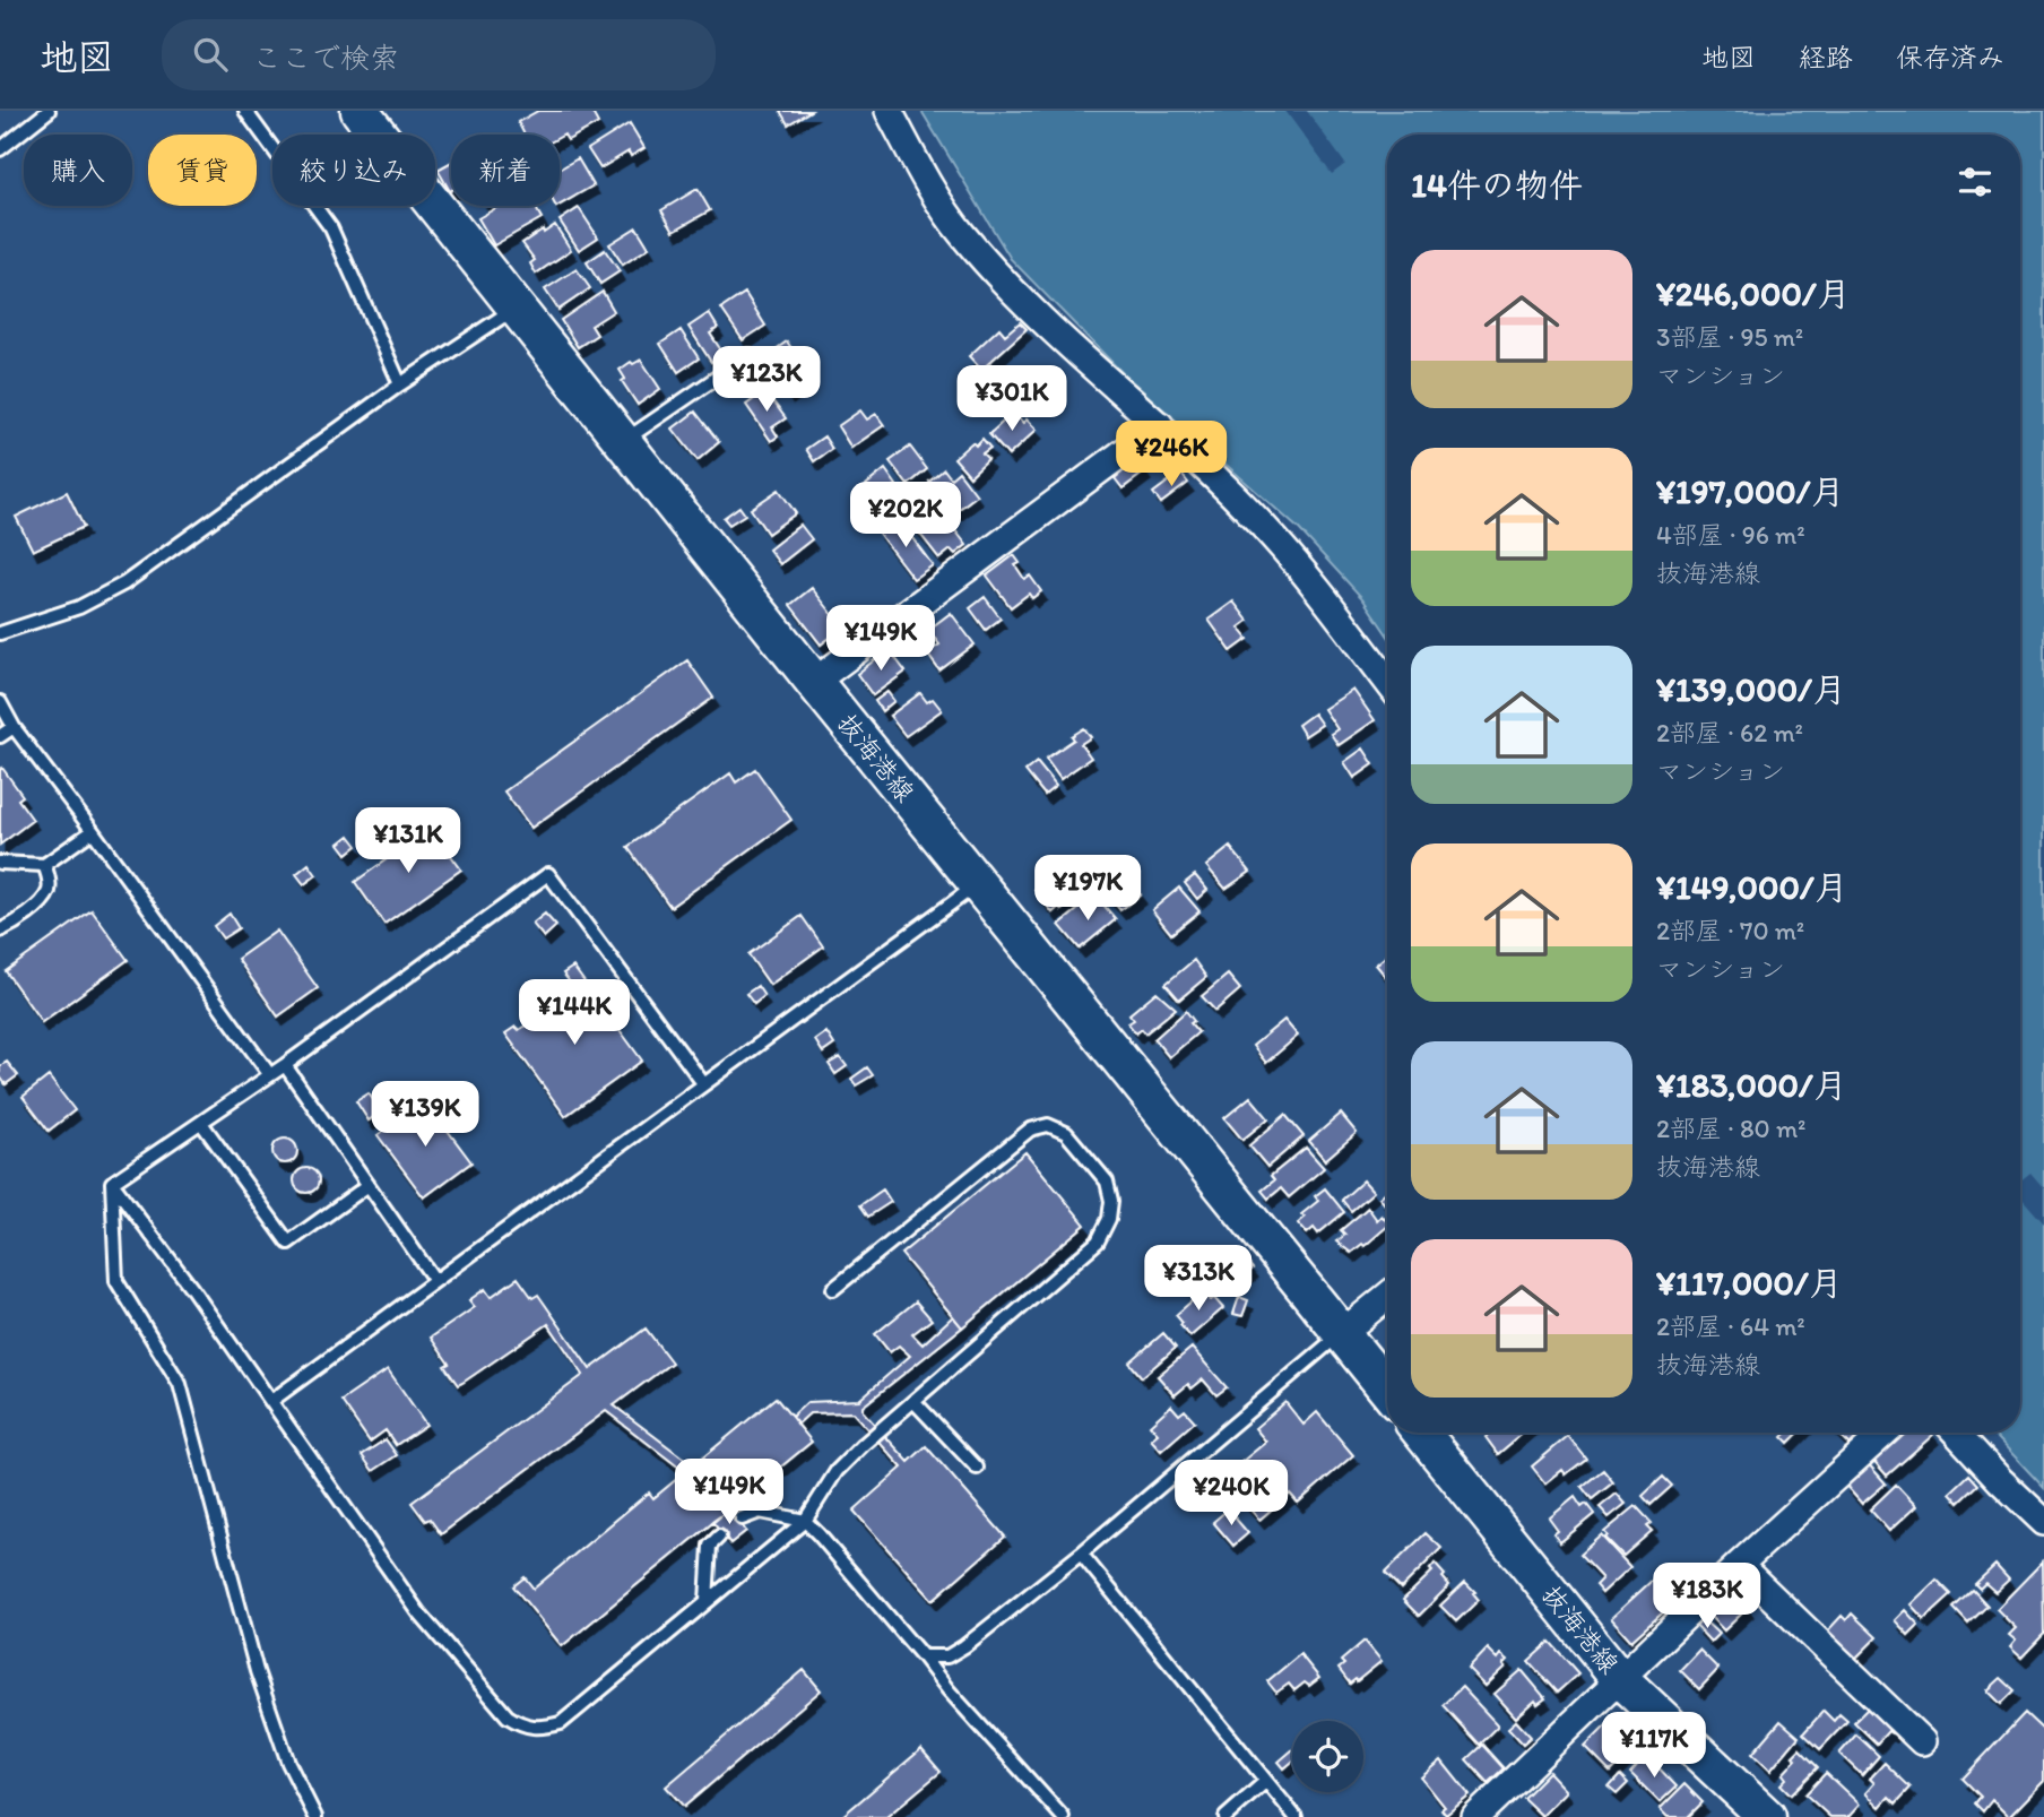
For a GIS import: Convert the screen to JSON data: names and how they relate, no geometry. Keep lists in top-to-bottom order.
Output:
{
  "streets": {
    "main road": ["抜海港線"]
  },
  "page": {
    "header": "地図",
    "search": "ここで検索",
    "nav": ["地図", "経路", "保存済み"],
    "chip": [
      "購入",
      "賃貸",
      "絞り込み",
      "新着"
    ],
    "heading": "14件の物件",
    "list": [
      {
        "name": "¥246,000/月",
        "note": "3部屋 · 95 m² · マンション"
      },
      {
        "name": "¥197,000/月",
        "note": "4部屋 · 96 m² · 抜海港線"
      },
      {
        "name": "¥139,000/月",
        "note": "2部屋 · 62 m² · マンション"
      },
      {
        "name": "¥149,000/月",
        "note": "2部屋 · 70 m² · マンション"
      },
      {
        "name": "¥183,000/月",
        "note": "2部屋 · 80 m² · 抜海港線"
      },
      {
        "name": "¥117,000/月",
        "note": "2部屋 · 64 m² · 抜海港線"
      }
    ],
    "price": [
      "¥123K",
      "¥301K",
      "¥246K",
      "¥202K",
      "¥149K",
      "¥131K",
      "¥197K",
      "¥144K",
      "¥139K",
      "¥313K",
      "¥149K",
      "¥240K",
      "¥183K",
      "¥117K"
    ]
  }
}
